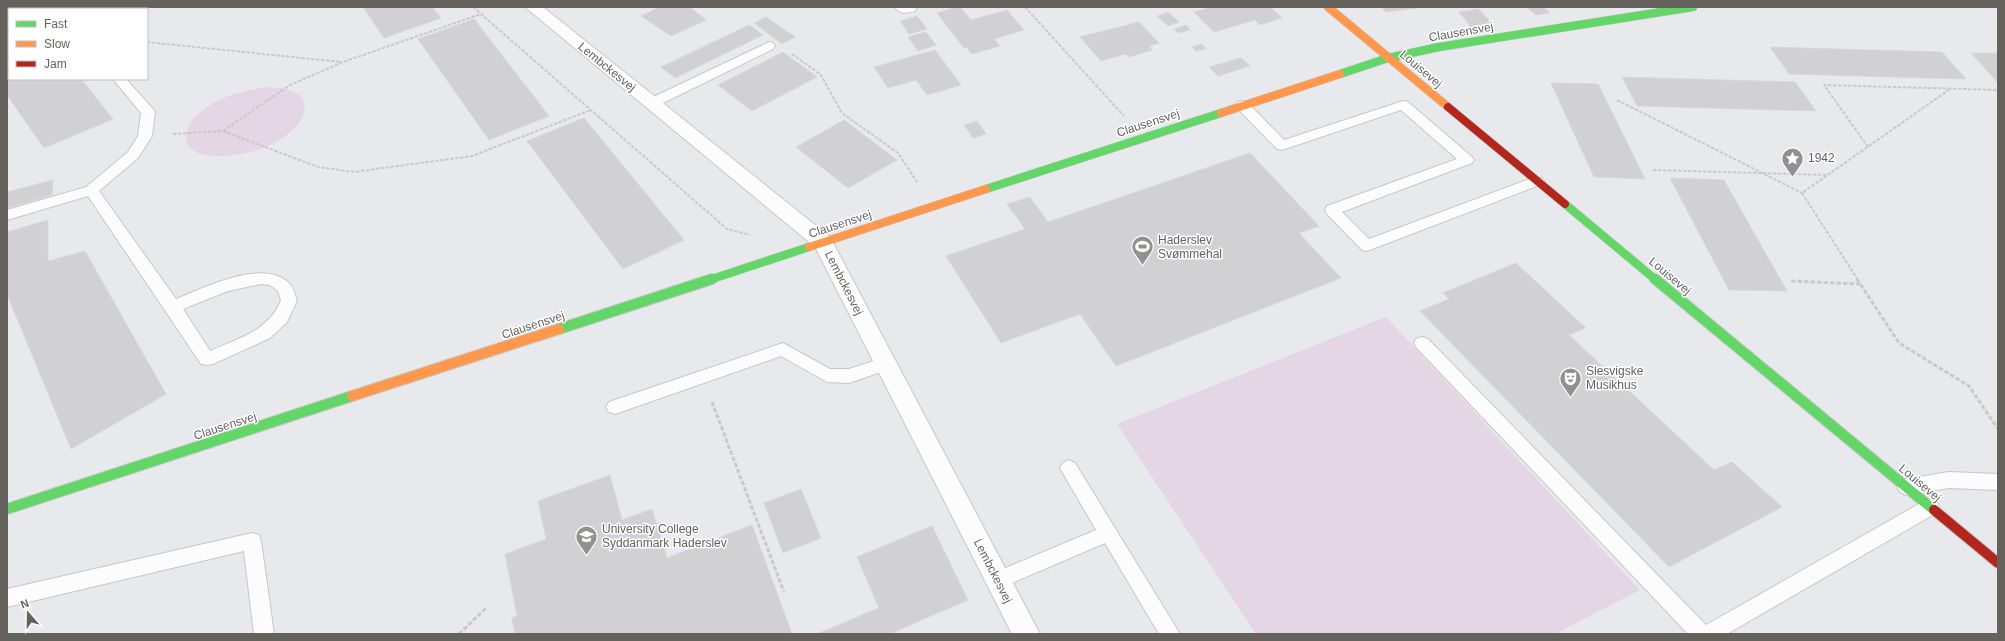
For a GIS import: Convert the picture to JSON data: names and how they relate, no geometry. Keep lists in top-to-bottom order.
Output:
{
  "streets": {
    "street": ["Clausensvej", "Lembckesvej", "Louisevej"]
  },
  "crossings": [
    ["Clausensvej", "Lembckesvej"],
    ["Clausensvej", "Louisevej"]
  ],
  "places": {
    "place": ["1942"],
    "sports": ["Haderslev Svømmehal"],
    "theatre": ["Slesvigske Musikhus"],
    "school or university": ["University College Syddanmark Haderslev"]
  },
  "legend": ["Fast", "Slow", "Jam"],
  "north": "top"
}
